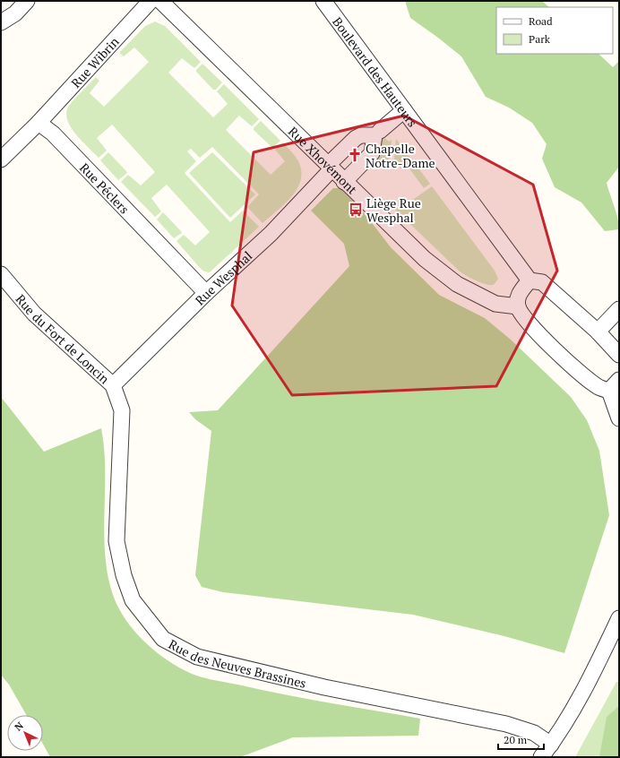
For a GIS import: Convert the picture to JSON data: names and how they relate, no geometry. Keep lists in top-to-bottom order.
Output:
{
  "streets": {
    "street": [
      "Rue Wibrin",
      "Boulevard des Hauteurs",
      "Rue Xhovémont",
      "Rue Péclers",
      "Rue Wesphal",
      "Rue du Fort de Loncin",
      "Rue des Neuves Brassines"
    ]
  },
  "crossings": [
    ["Rue Wibrin", "Rue Péclers"],
    ["Rue Xhovémont", "Rue Wesphal"],
    ["Rue Péclers", "Rue Wesphal"],
    ["Rue Wesphal", "Rue du Fort de Loncin"],
    ["Rue Wesphal", "Rue des Neuves Brassines"],
    ["Rue du Fort de Loncin", "Rue des Neuves Brassines"]
  ],
  "places": {
    "church": ["Chapelle Notre-Dame"],
    "bus stop": ["Liège Rue Wesphal"]
  },
  "legend": ["Road", "Park"],
  "scale_bar": "20 m",
  "north": "top left"
}
